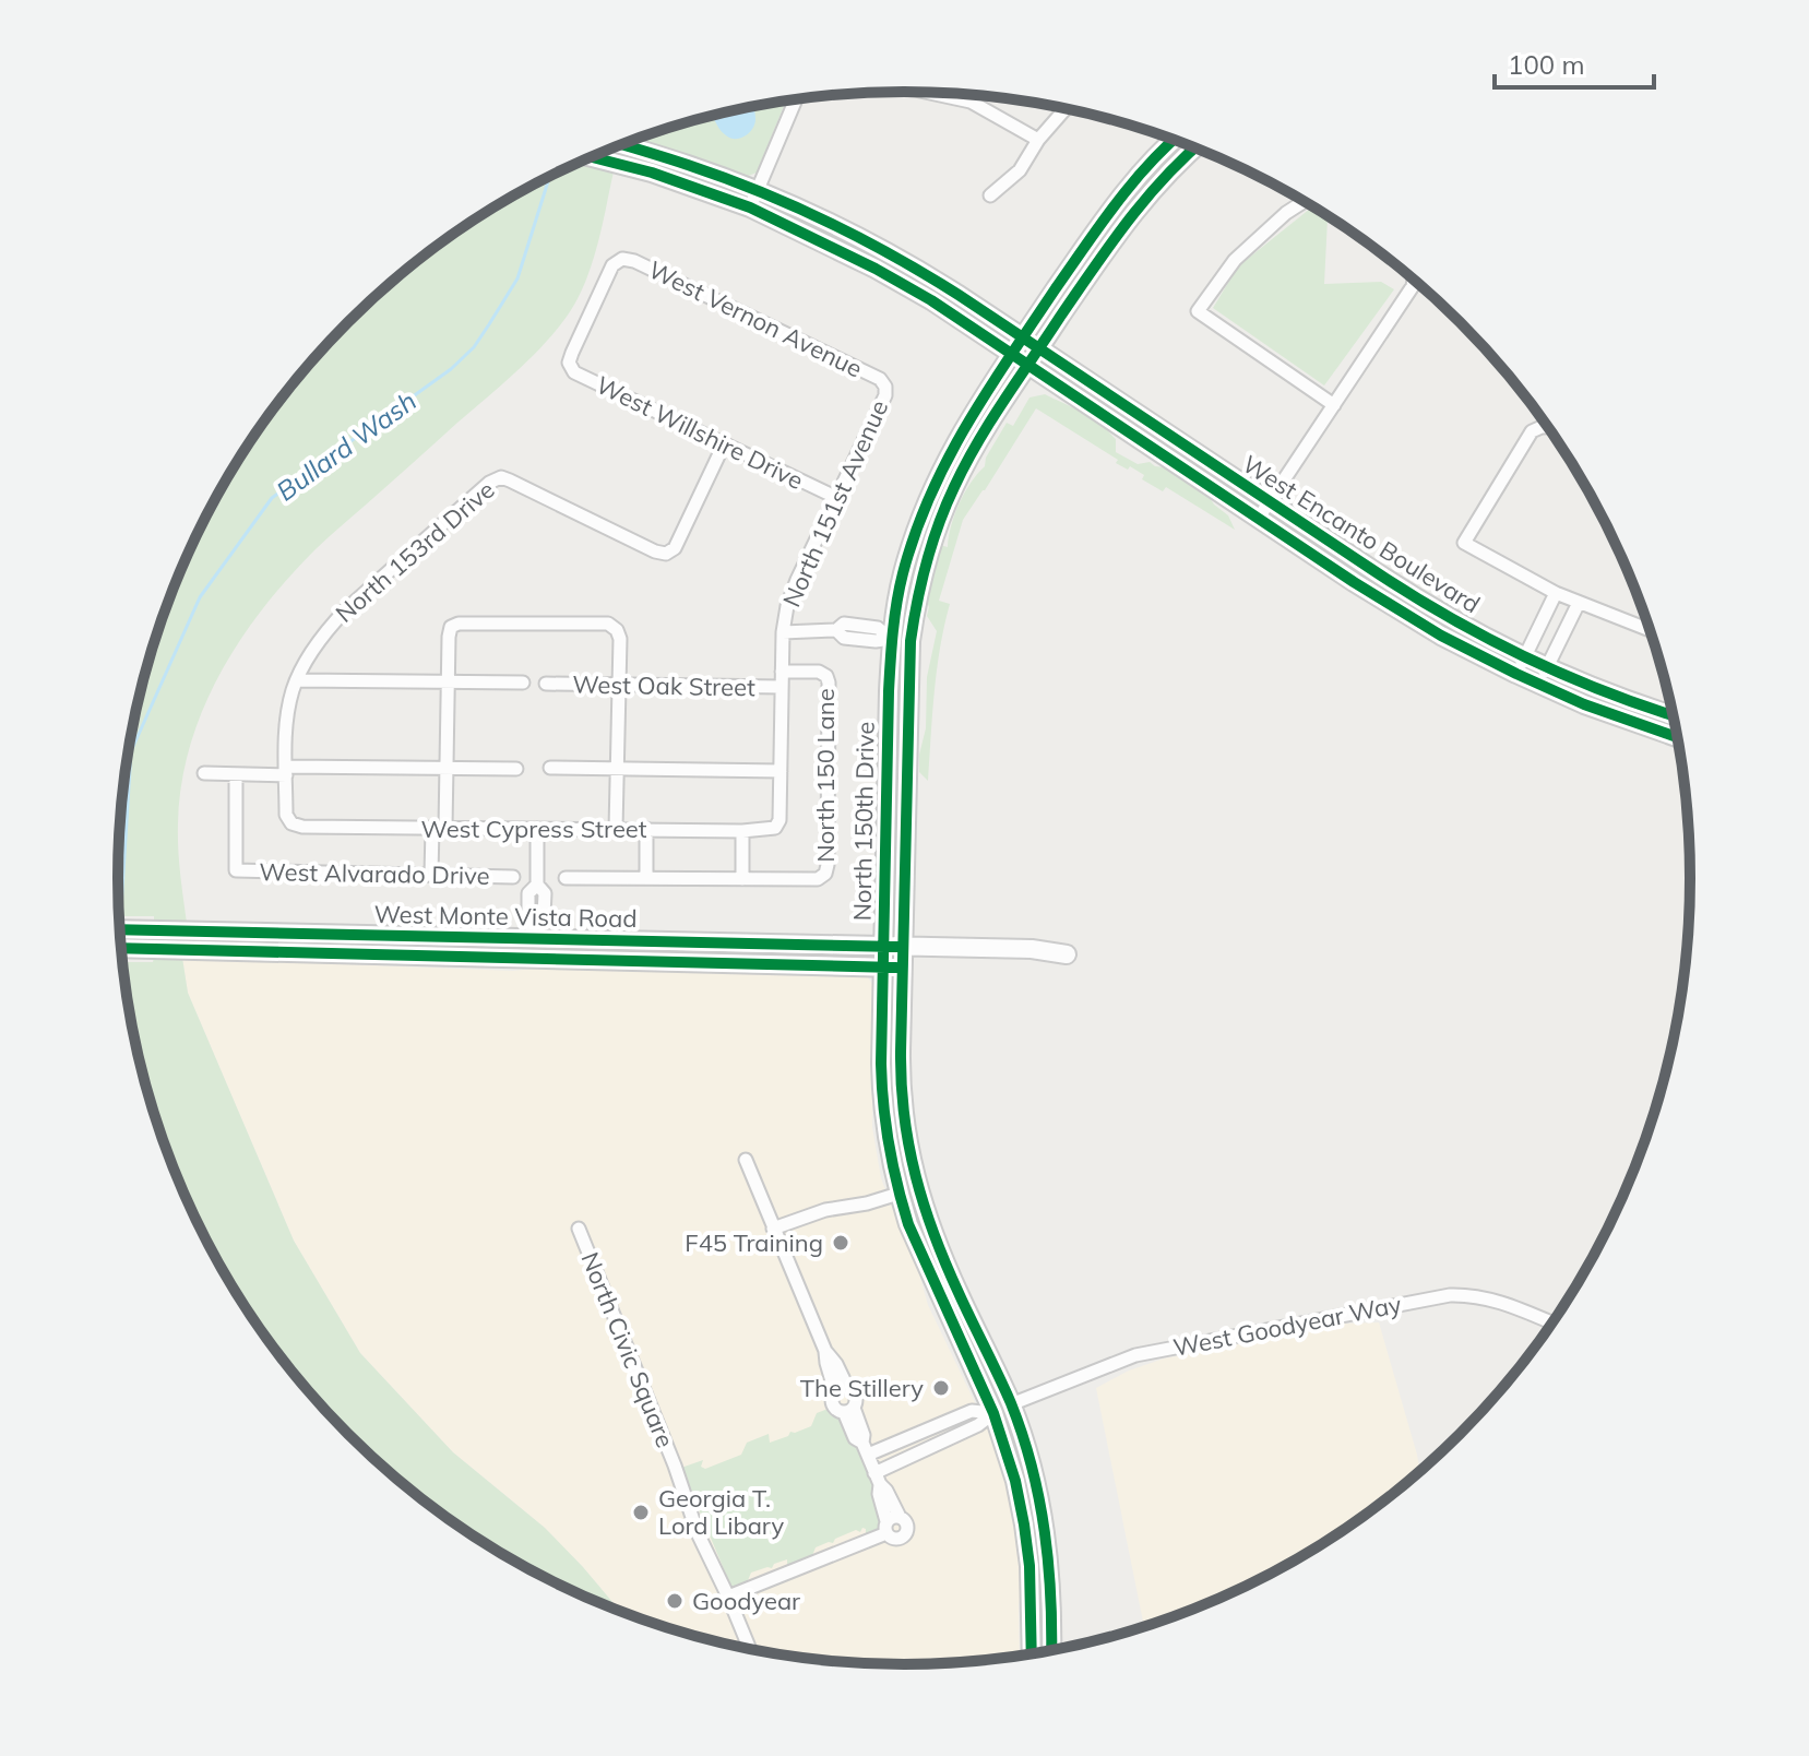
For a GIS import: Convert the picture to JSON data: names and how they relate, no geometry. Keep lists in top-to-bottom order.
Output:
{
  "streets": {
    "street": [
      "West Vernon Avenue",
      "West Willshire Drive",
      "North 151st Avenue",
      "West Encanto Boulevard",
      "North 153rd Drive",
      "West Oak Street",
      "North 150 Lane",
      "North 150th Drive",
      "West Cypress Street",
      "West Alvarado Drive",
      "West Monte Vista Road",
      "West Goodyear Way",
      "North Civic Square"
    ]
  },
  "crossings": [
    ["West Vernon Avenue", "West Willshire Drive"],
    ["West Vernon Avenue", "North 151st Avenue"],
    ["West Willshire Drive", "North 151st Avenue"],
    ["West Willshire Drive", "North 153rd Drive"],
    ["North 151st Avenue", "West Oak Street"],
    ["North 151st Avenue", "West Cypress Street"],
    ["West Encanto Boulevard", "North 150th Drive"],
    ["North 153rd Drive", "West Cypress Street"],
    ["West Oak Street", "North 150 Lane"],
    ["North 150th Drive", "West Monte Vista Road"],
    ["North 150th Drive", "West Goodyear Way"]
  ],
  "water": ["Bullard Wash"],
  "places": [
    "F45 Training",
    "The Stillery",
    "Georgia T. Lord Libary",
    "Goodyear"
  ],
  "scale_bar": "100 m"
}
